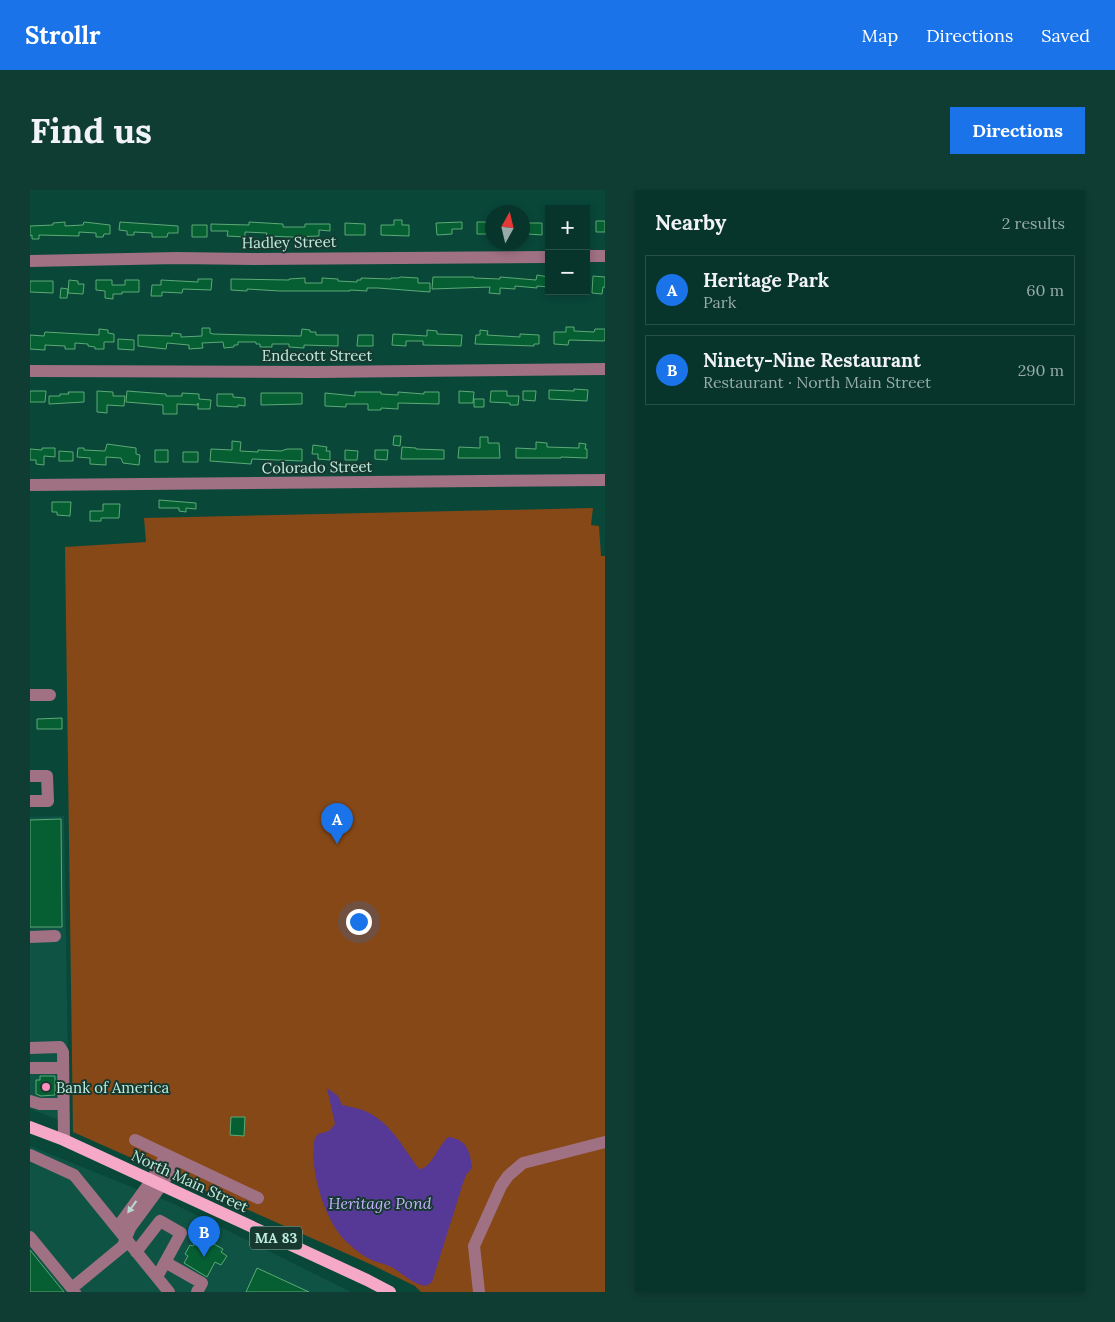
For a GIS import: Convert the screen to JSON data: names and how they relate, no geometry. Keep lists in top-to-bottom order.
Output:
{
  "streets": {
    "main road": ["North Main Street", "MA 83"],
    "street": ["Hadley Street", "Endecott Street", "Colorado Street"]
  },
  "water": ["Heritage Pond"],
  "places": ["Bank of America"],
  "north": "top",
  "page": {
    "header": "Strollr",
    "nav": ["Map", "Directions", "Saved"],
    "buttons": "Directions",
    "title": "Find us",
    "heading": ["Nearby", "2 results"],
    "map_buttons": ["+", "−"],
    "list": [
      {
        "mark": "A",
        "name": "Heritage Park",
        "note": "Park",
        "value": "60 m"
      },
      {
        "mark": "B",
        "name": "Ninety-Nine Restaurant",
        "note": "Restaurant · North Main Street",
        "value": "290 m"
      }
    ],
    "pins": ["A", "B"]
  }
}
